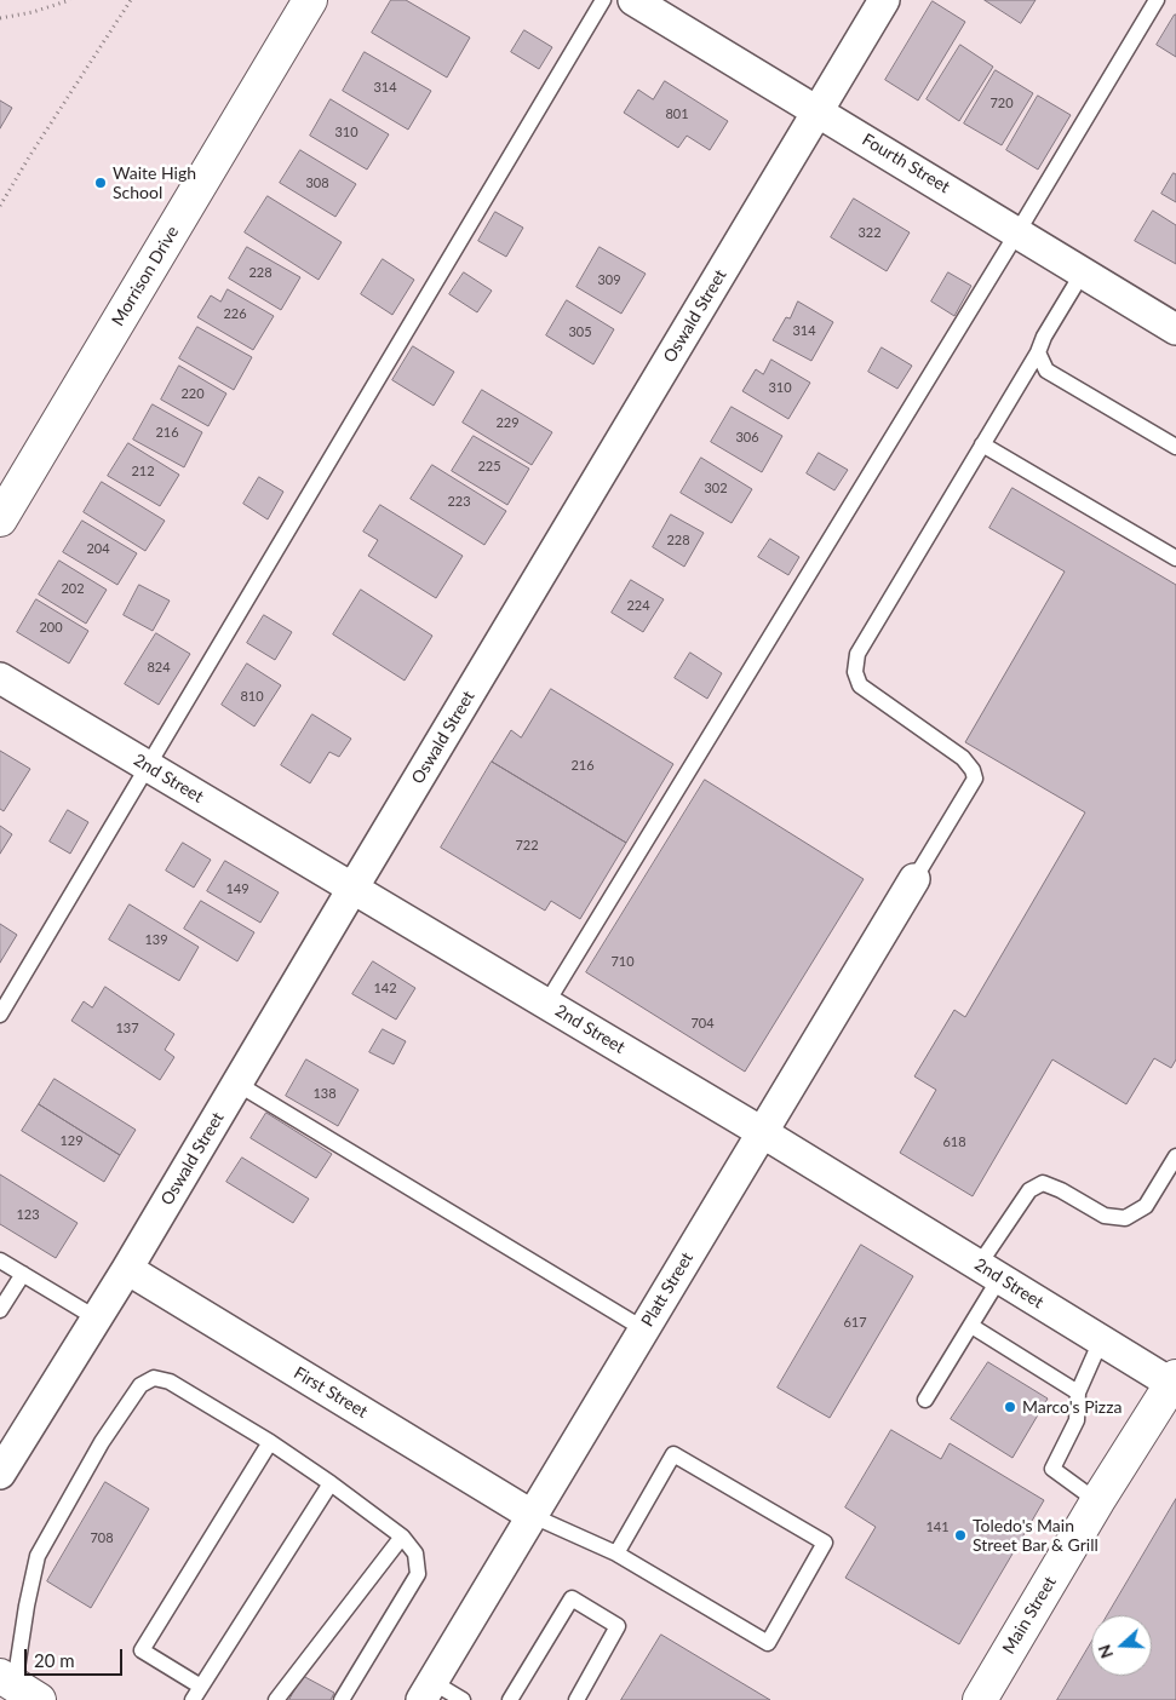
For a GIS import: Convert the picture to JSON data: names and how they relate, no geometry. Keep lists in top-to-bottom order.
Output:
{
  "streets": {
    "street": [
      "Fourth Street",
      "Morrison Drive",
      "Oswald Street",
      "2nd Street",
      "Platt Street",
      "First Street",
      "Main Street"
    ]
  },
  "crossings": [
    ["Fourth Street", "Oswald Street"],
    ["Oswald Street", "2nd Street"],
    ["Oswald Street", "First Street"],
    ["2nd Street", "Platt Street"],
    ["2nd Street", "Main Street"],
    ["Platt Street", "First Street"]
  ],
  "places": ["Waite High School", "Marco's Pizza", "Toledo's Main Street Bar & Grill"],
  "house_numbers": [
    "314",
    "720",
    "801",
    "310",
    "308",
    "322",
    "228",
    "309",
    "226",
    "314",
    "305",
    "310",
    "220",
    "229",
    "216",
    "306",
    "225",
    "212",
    "302",
    "223",
    "228",
    "204",
    "202",
    "224",
    "200",
    "824",
    "810",
    "216",
    "722",
    "149",
    "139",
    "710",
    "142",
    "704",
    "137",
    "138",
    "129",
    "618",
    "123",
    "617",
    "141",
    "708"
  ],
  "scale_bar": "20 m",
  "north": "left"
}
